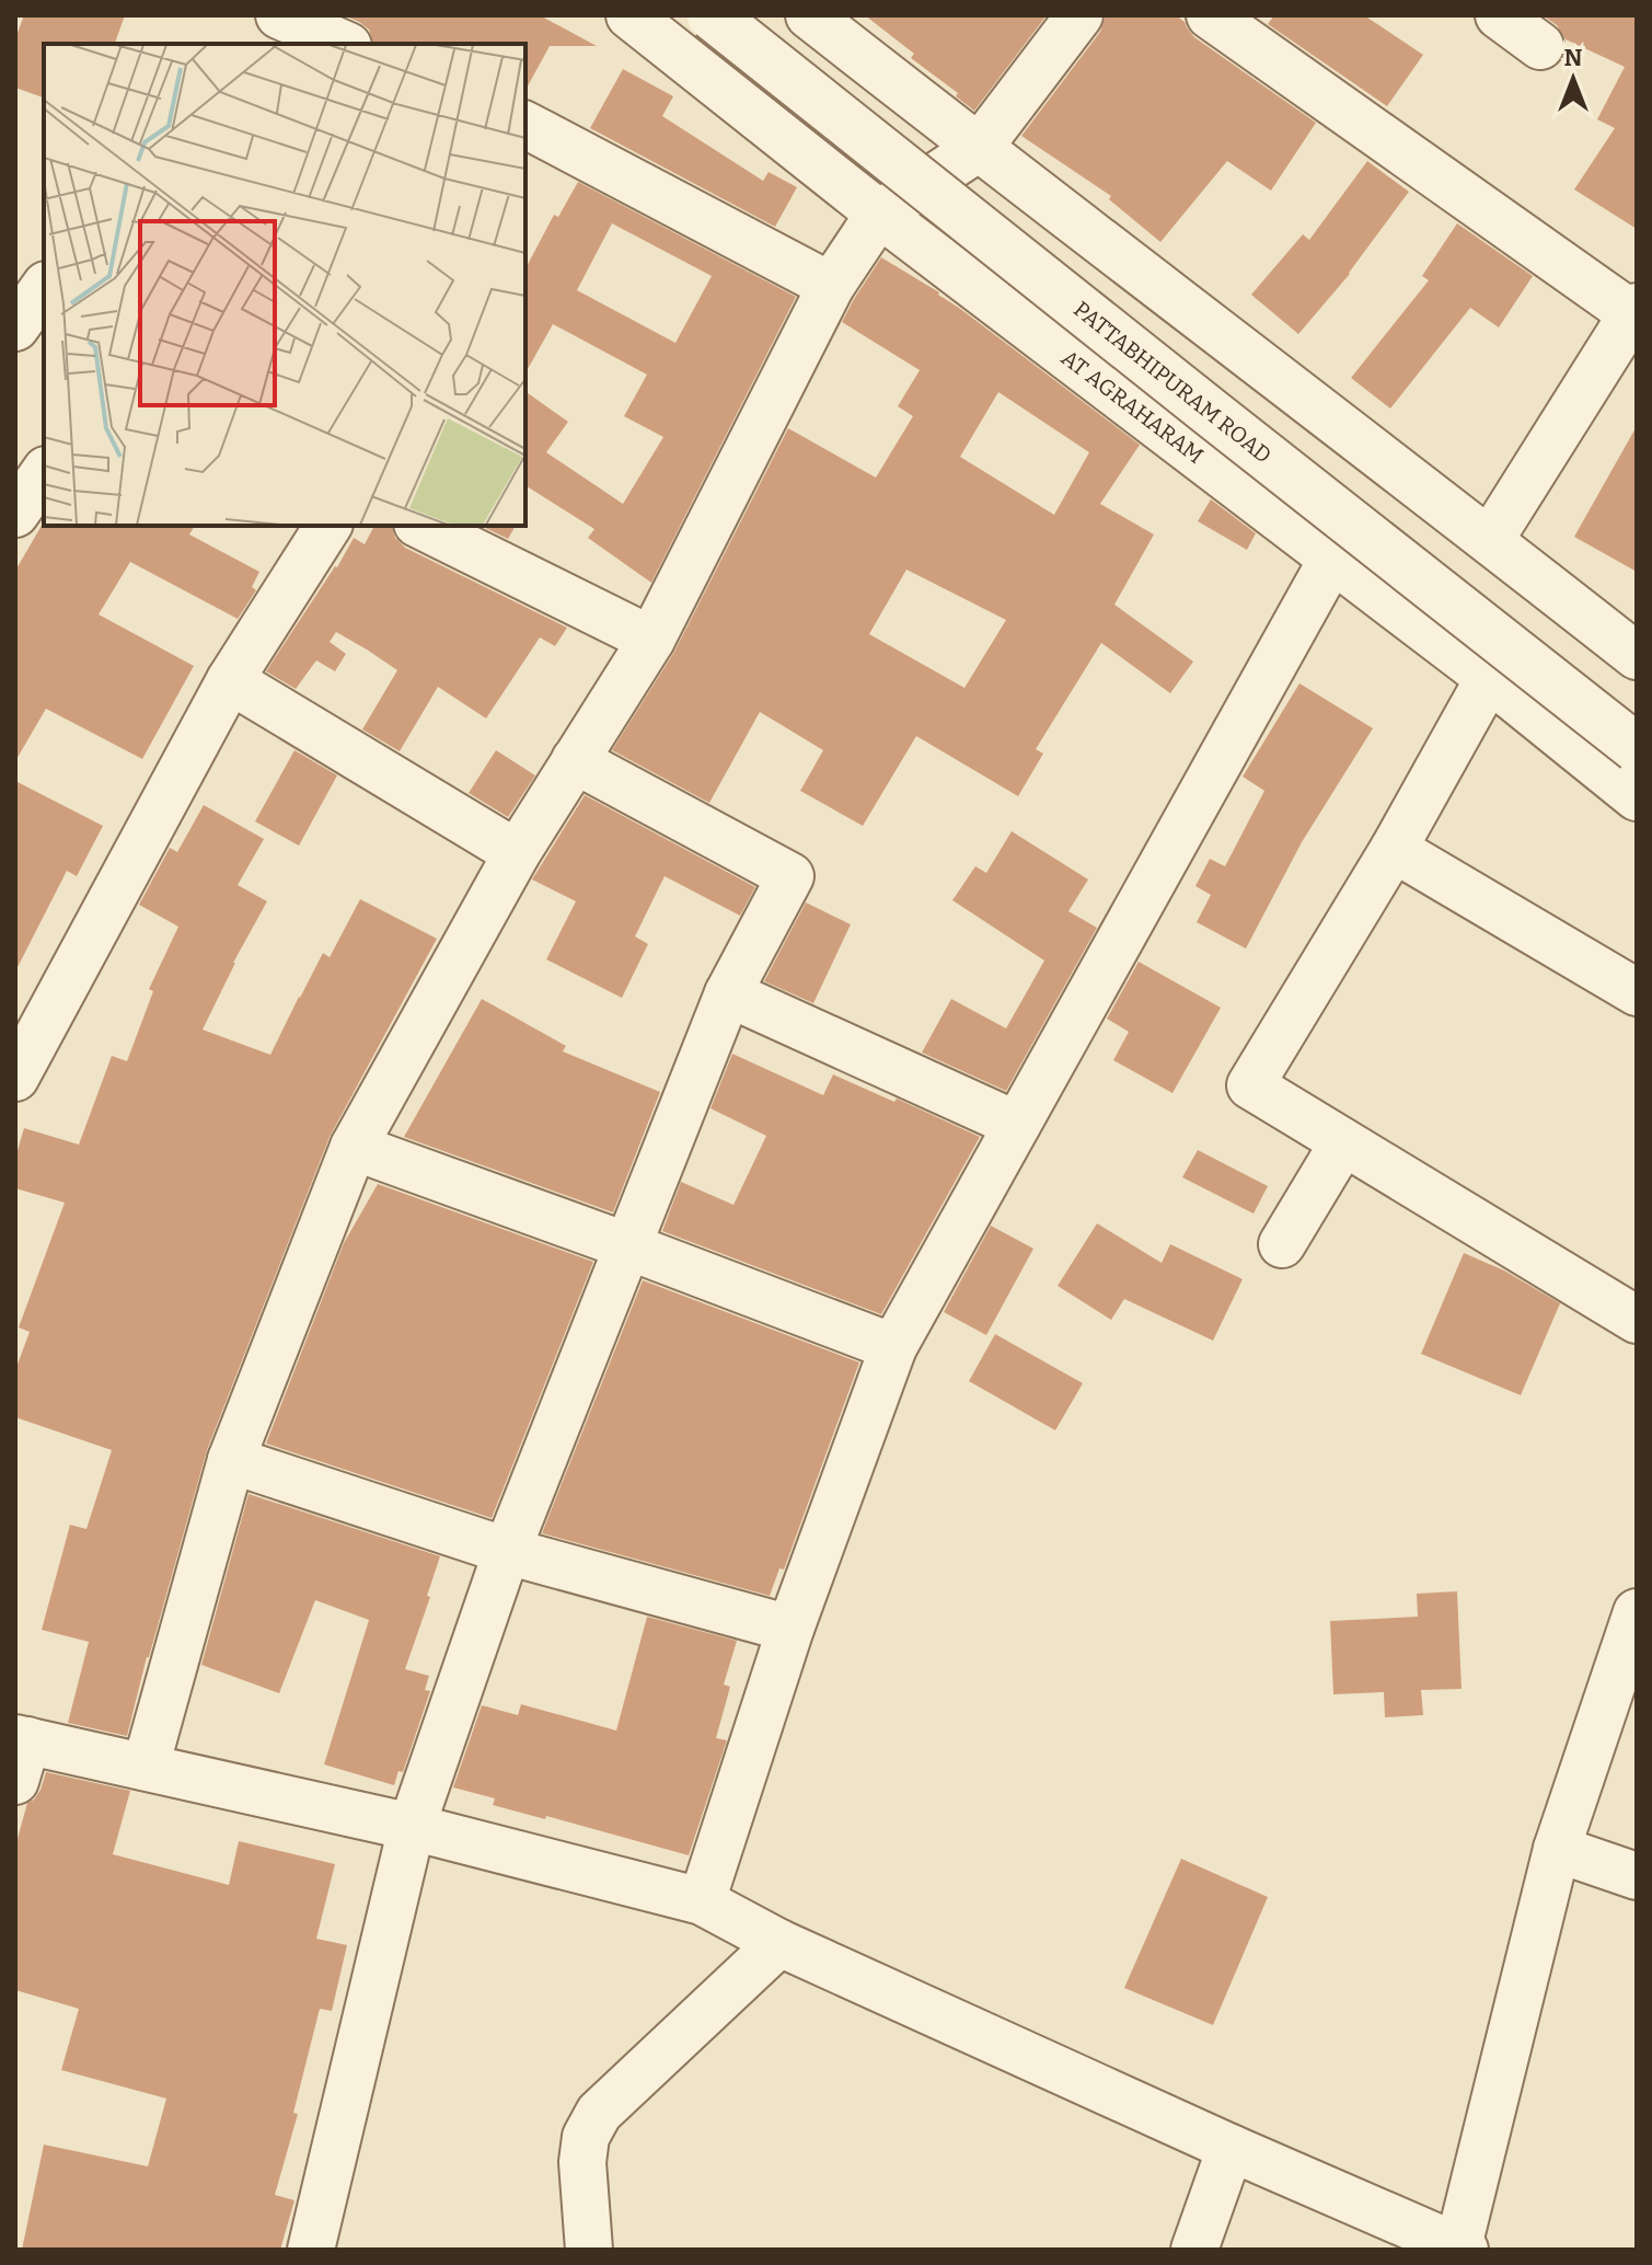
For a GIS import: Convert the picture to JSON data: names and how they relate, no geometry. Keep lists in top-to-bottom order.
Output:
{
  "streets": {
    "street": ["PATTABHIPURAM ROAD", "AT AGRAHARAM"]
  },
  "north": "top"
}
